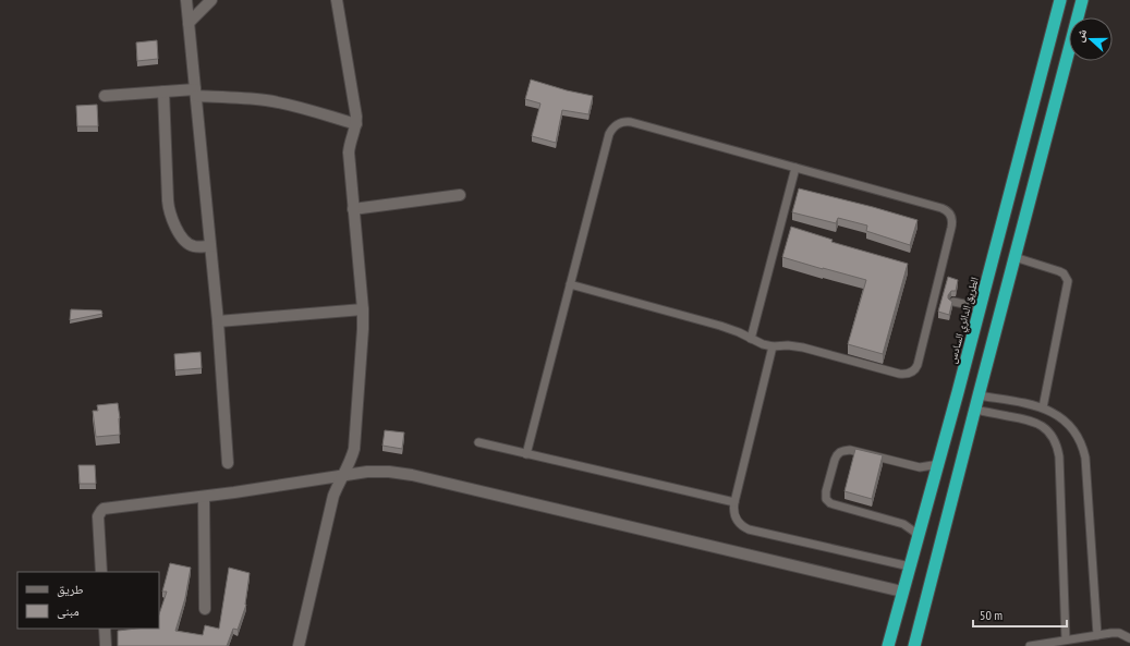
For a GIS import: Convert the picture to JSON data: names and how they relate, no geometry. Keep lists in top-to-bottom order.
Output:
{
  "streets": {
    "highway": ["الطريق الدائري السادس"]
  },
  "legend": ["طريق", "مبنى"],
  "scale_bar": "50 m",
  "north": "left"
}
